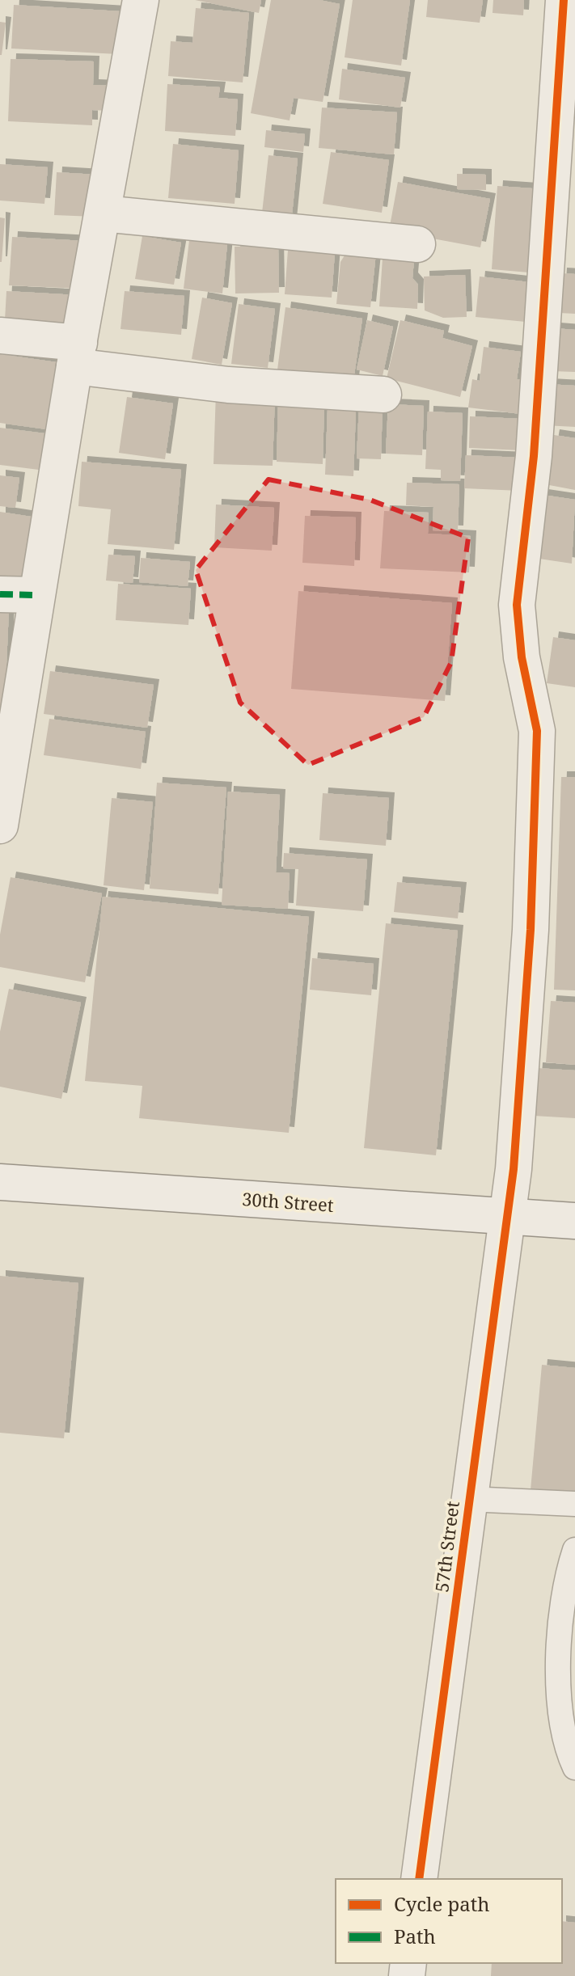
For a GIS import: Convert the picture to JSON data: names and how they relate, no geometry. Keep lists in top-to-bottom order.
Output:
{
  "streets": {
    "street": ["30th Street", "57th Street"]
  },
  "crossings": [
    ["30th Street", "57th Street"]
  ],
  "legend": ["Cycle path", "Path"]
}
